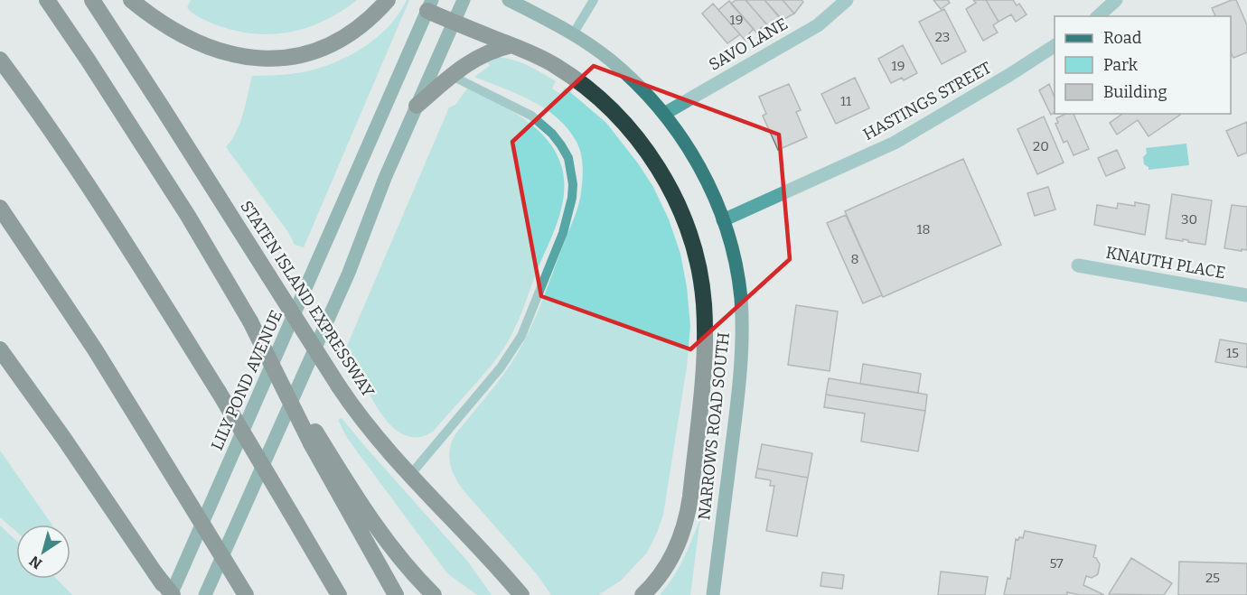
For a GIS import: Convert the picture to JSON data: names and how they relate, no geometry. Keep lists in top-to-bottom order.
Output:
{
  "streets": {
    "highway": ["STATEN ISLAND EXPRESSWAY"],
    "main road": ["LILY POND AVENUE", "NARROWS ROAD SOUTH"],
    "street": ["SAVO LANE", "HASTINGS STREET", "KNAUTH PLACE"]
  },
  "crossings": [
    ["SAVO LANE", "NARROWS ROAD SOUTH"],
    ["HASTINGS STREET", "NARROWS ROAD SOUTH"]
  ],
  "house_numbers": [
    "19",
    "23",
    "19",
    "11",
    "20",
    "30",
    "18",
    "8",
    "15",
    "57",
    "25"
  ],
  "legend": ["Road", "Park", "Building"],
  "north": "bottom left"
}
